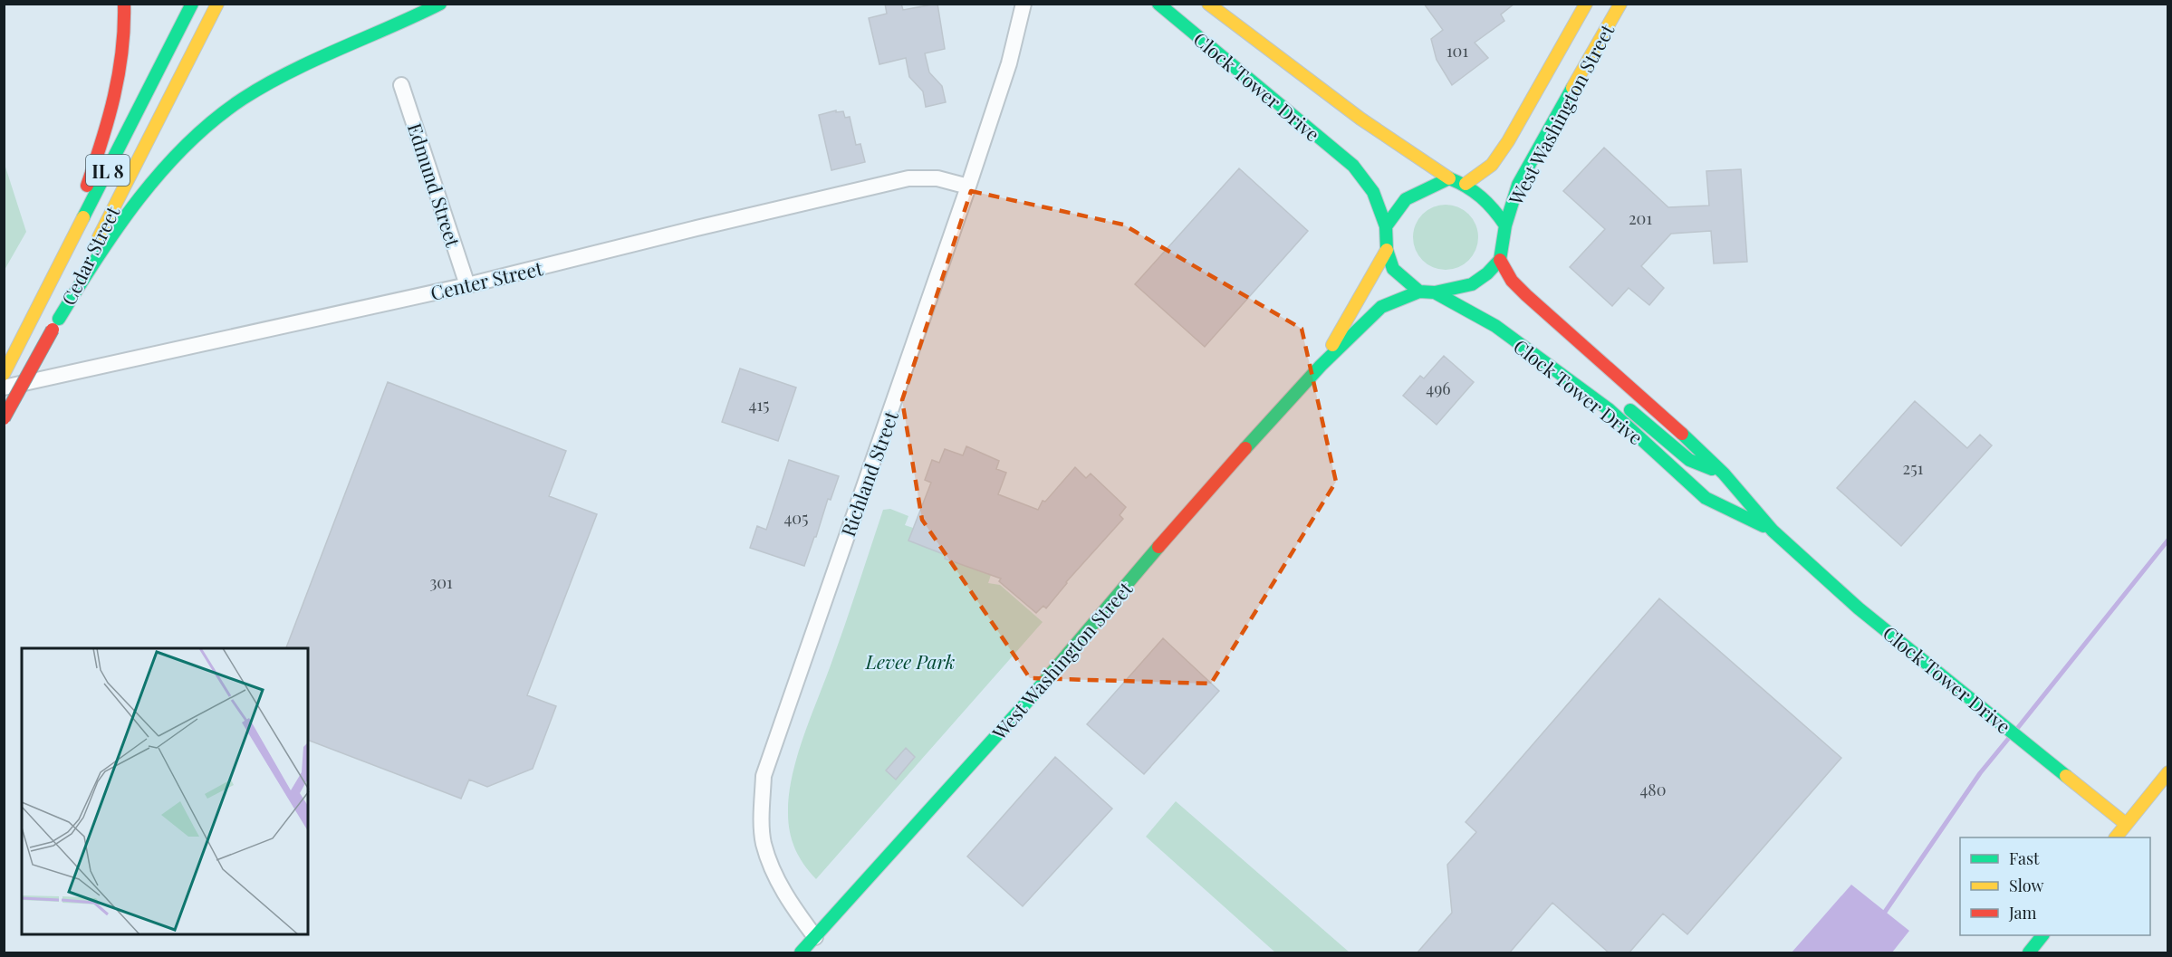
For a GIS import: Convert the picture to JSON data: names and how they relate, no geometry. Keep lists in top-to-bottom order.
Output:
{
  "streets": {
    "main road": [
      "Clock Tower Drive",
      "West Washington Street",
      "IL 8",
      "Cedar Street"
    ],
    "street": ["Edmund Street", "Center Street", "Richland Street"]
  },
  "crossings": [
    ["Clock Tower Drive", "West Washington Street"],
    ["West Washington Street", "Richland Street"],
    ["Edmund Street", "Center Street"],
    ["Center Street", "Richland Street"]
  ],
  "parks": ["Levee Park"],
  "house_numbers": [
    "101",
    "201",
    "496",
    "415",
    "251",
    "405",
    "301",
    "480"
  ],
  "legend": ["Fast", "Slow", "Jam"]
}
